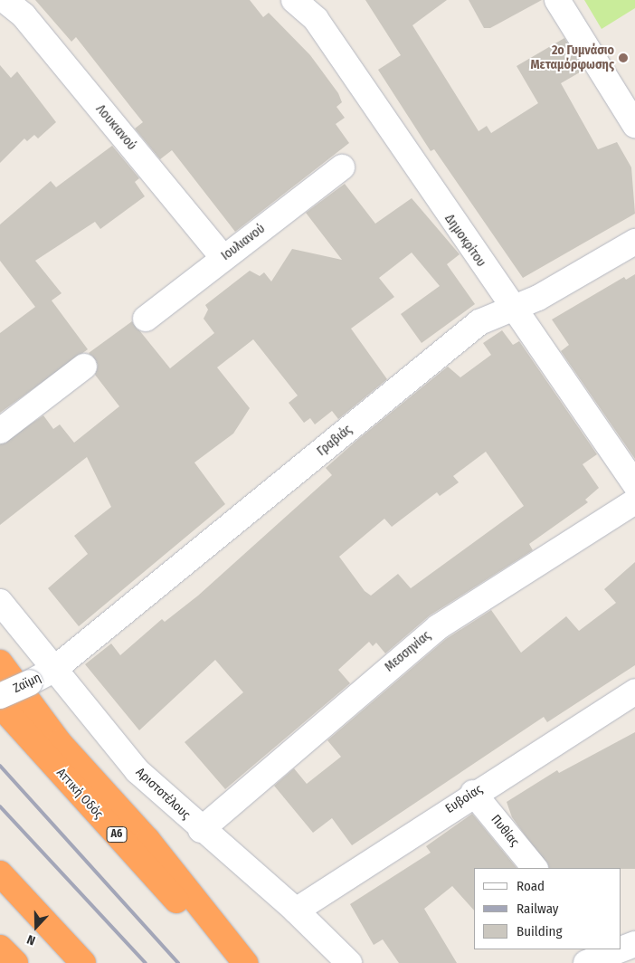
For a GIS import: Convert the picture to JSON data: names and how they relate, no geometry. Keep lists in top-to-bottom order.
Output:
{
  "streets": {
    "highway": ["Αττική Οδός", "Α6"],
    "street": [
      "Λουκιανού",
      "Δημοκρίτου",
      "Ιουλιανού",
      "Γραβιάς",
      "Μεσσηνίας",
      "Ζαϊμη",
      "Αριστοτέλους",
      "Ευβοίας",
      "Πυθίας"
    ]
  },
  "crossings": [
    ["Λουκιανού", "Ιουλιανού"],
    ["Δημοκρίτου", "Γραβιάς"],
    ["Γραβιάς", "Ζαϊμη"],
    ["Γραβιάς", "Αριστοτέλους"],
    ["Μεσσηνίας", "Αριστοτέλους"],
    ["Ζαϊμη", "Αριστοτέλους"],
    ["Αριστοτέλους", "Ευβοίας"],
    ["Ευβοίας", "Πυθίας"]
  ],
  "places": ["2ο Γυμνάσιο Μεταμόρφωσης"],
  "legend": ["Road", "Railway", "Building"],
  "north": "bottom"
}
